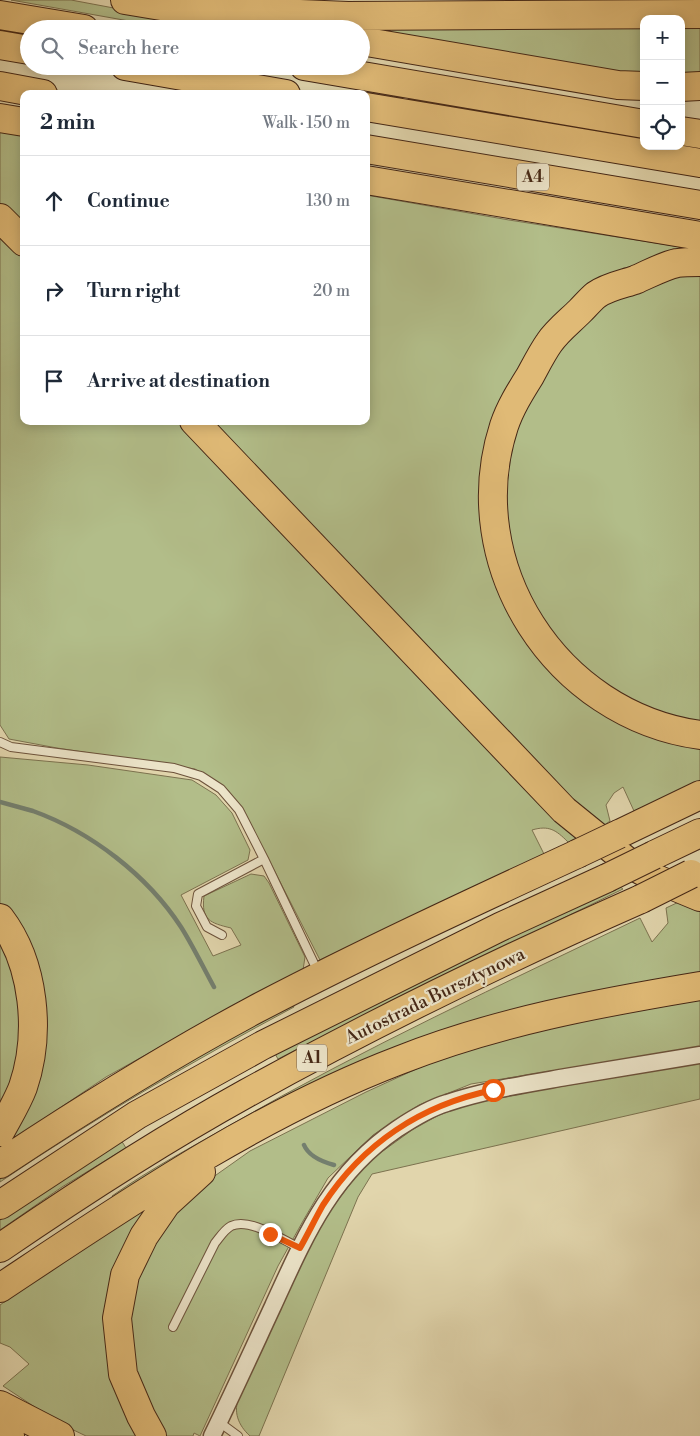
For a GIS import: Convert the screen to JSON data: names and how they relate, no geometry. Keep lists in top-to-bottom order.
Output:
{
  "streets": {
    "highway": ["A4", "Autostrada Bursztynowa", "A1"]
  },
  "page": {
    "map_buttons": ["+", "−"],
    "search": "Search here",
    "heading": ["2 min", "Walk · 150 m"],
    "list": [
      ["Continue", "130 m"],
      ["Turn right", "20 m"],
      "Arrive at destination"
    ]
  }
}
